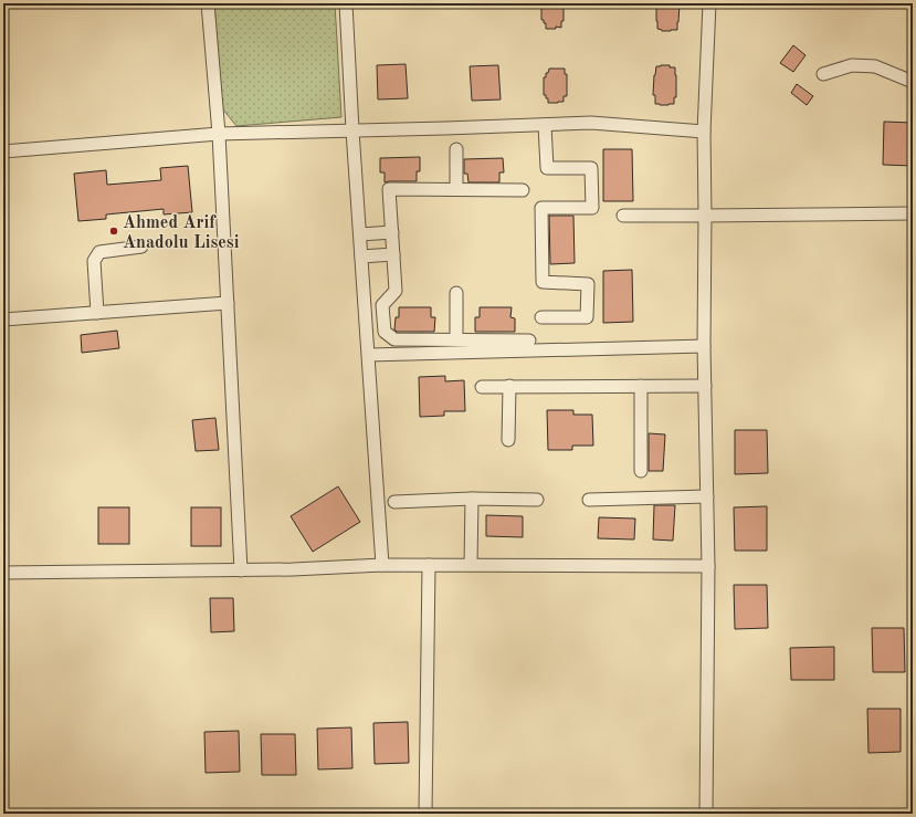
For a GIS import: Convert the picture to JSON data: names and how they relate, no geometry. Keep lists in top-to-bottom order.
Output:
{
  "places": ["Ahmed Arif Anadolu Lisesi"]
}
